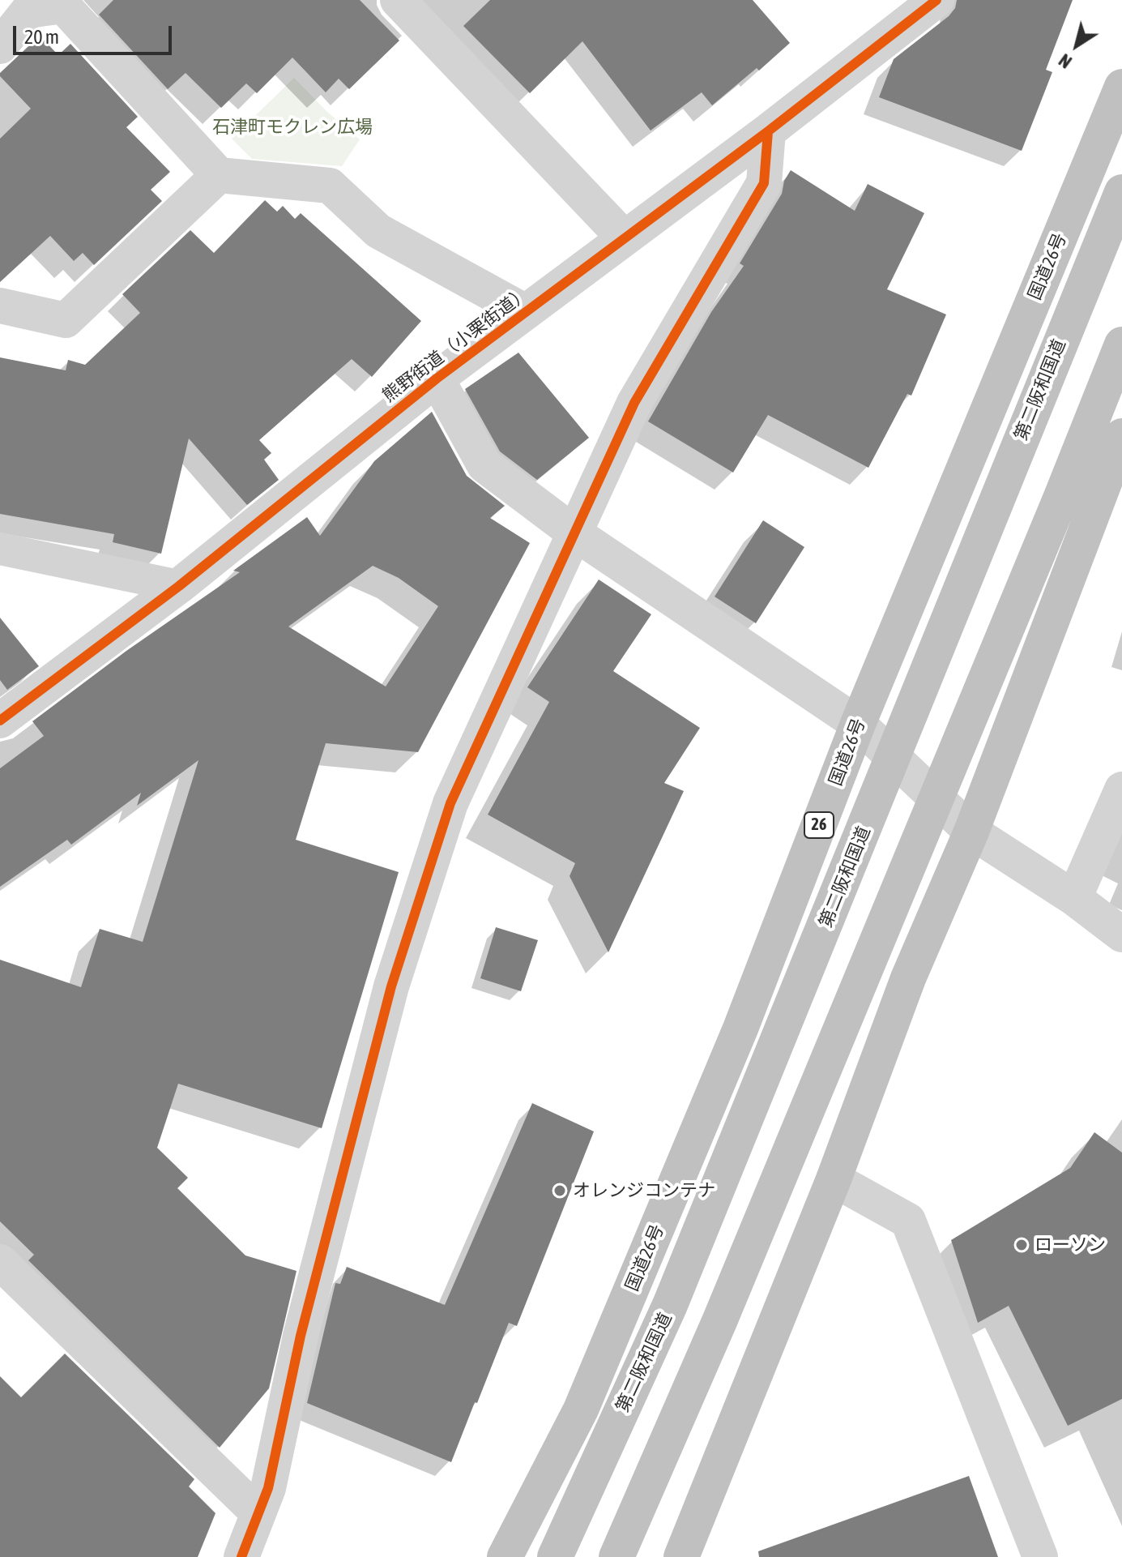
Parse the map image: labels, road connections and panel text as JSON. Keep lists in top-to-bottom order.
{
  "streets": {
    "highway": ["国道26号", "第二阪和国道", "26"],
    "street": ["熊野街道（小栗街道）"]
  },
  "parks": ["石津町モクレン広場"],
  "places": ["オレンジコンテナ", "ローソン"],
  "scale_bar": "20 m",
  "north": "bottom left"
}
